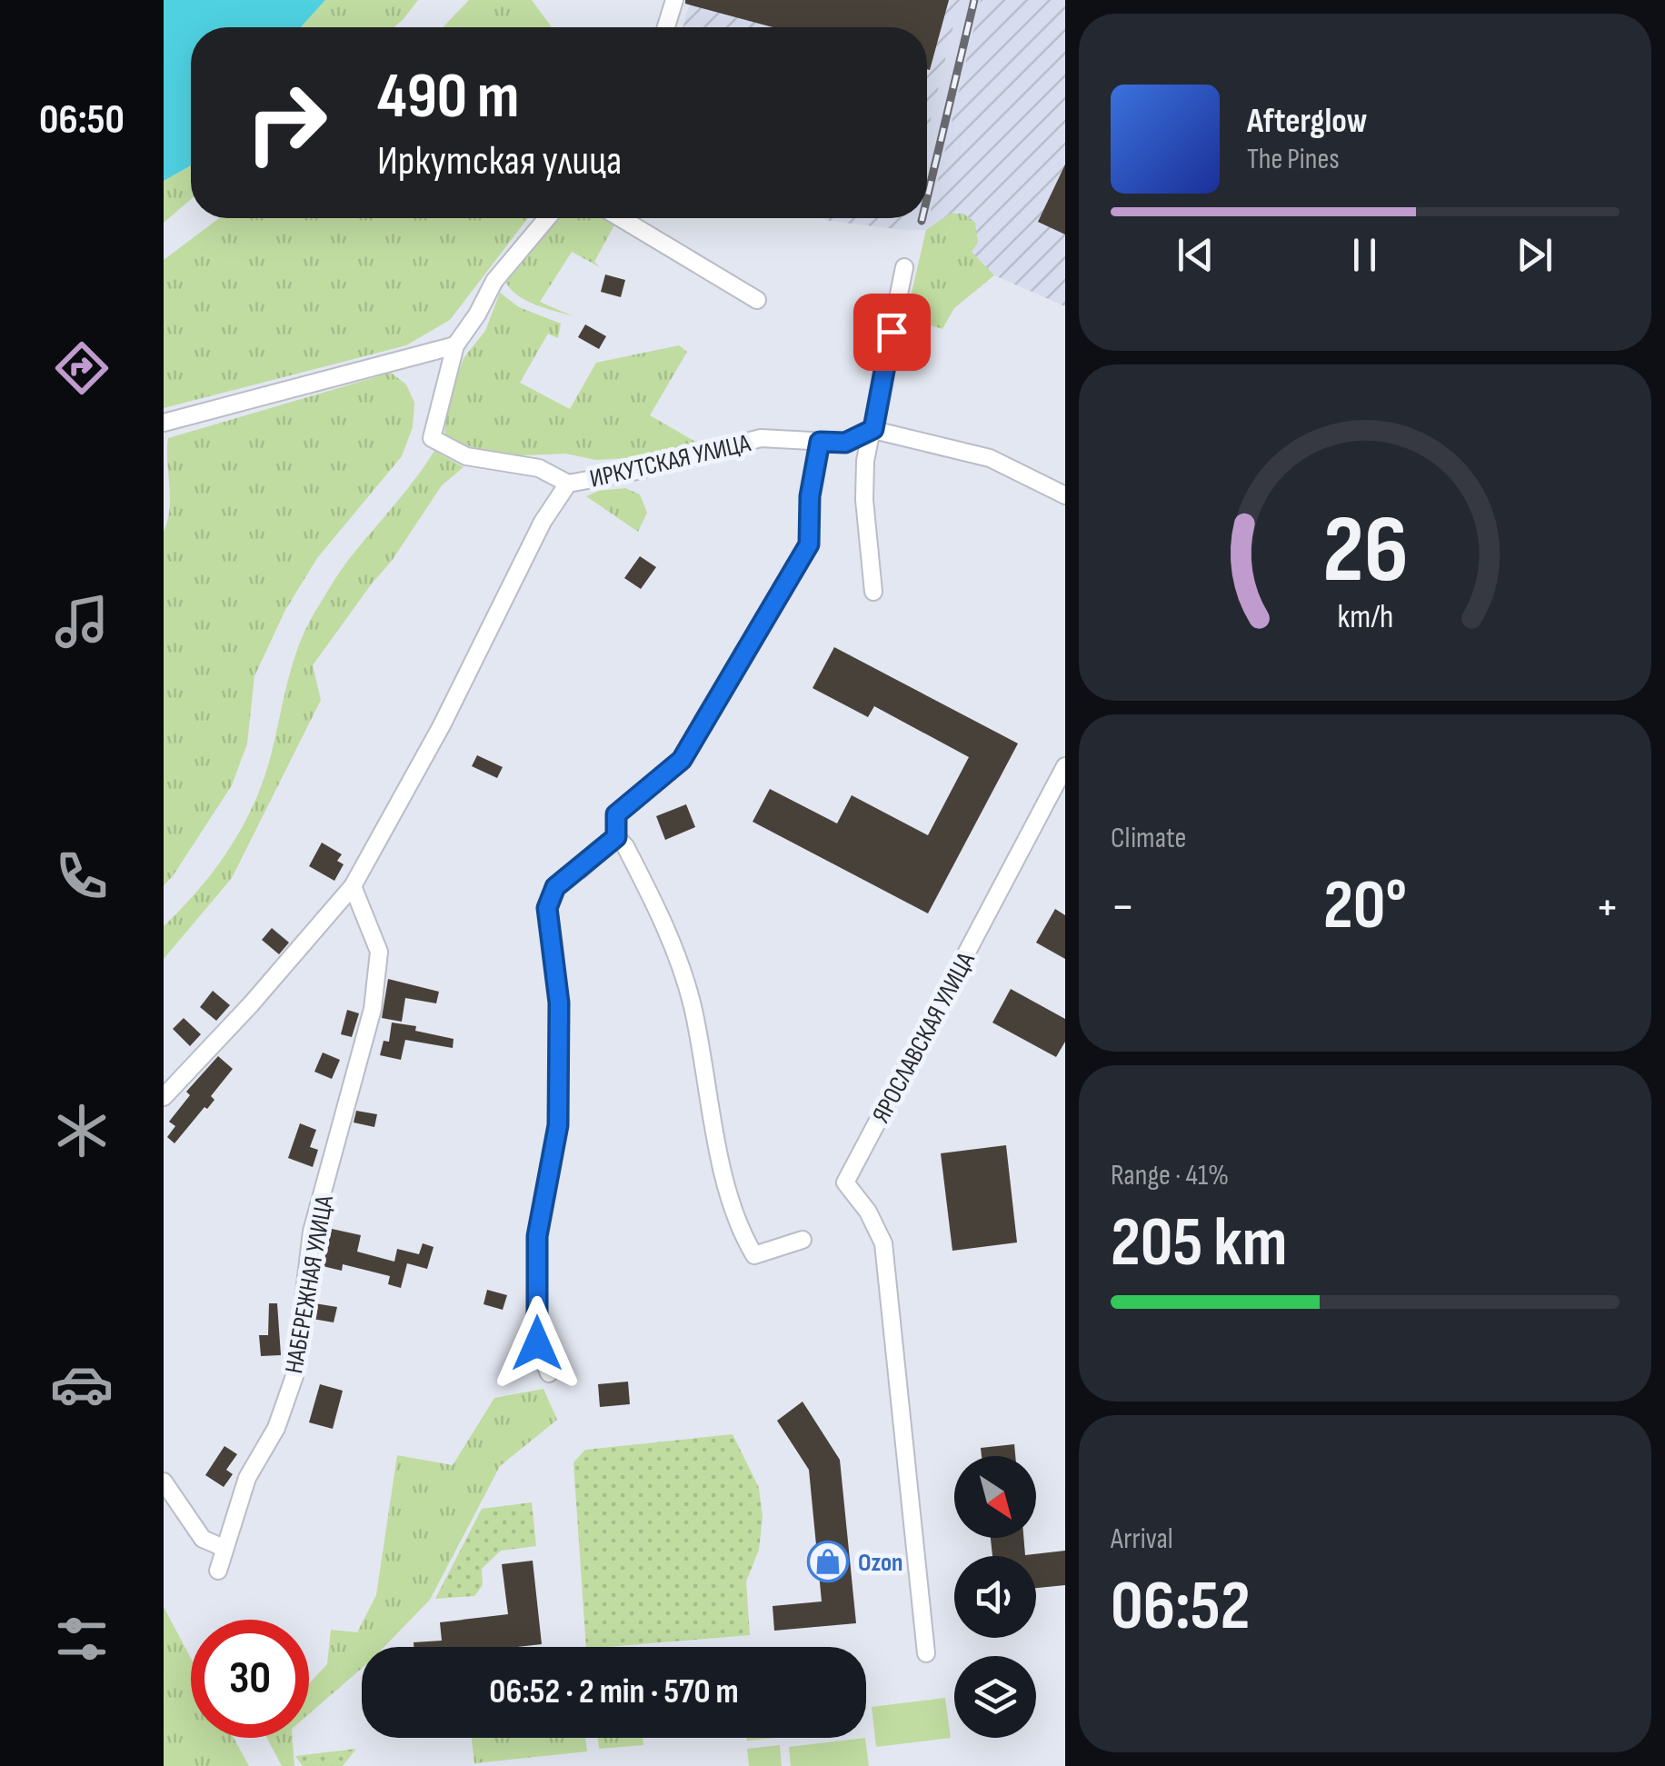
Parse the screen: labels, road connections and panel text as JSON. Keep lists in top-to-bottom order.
{
  "streets": {
    "street": ["ИРКУТСКАЯ УЛИЦА", "ЯРОСЛАВСКАЯ УЛИЦА", "НАБЕРЕЖНАЯ УЛИЦА"]
  },
  "places": {
    "shop": ["Ozon"]
  },
  "north": "bottom right",
  "page": {
    "tabs": "06:50",
    "turn": ["490 m", "Иркутская улица"],
    "song": ["Afterglow", "The Pines"],
    "tile": [
      "Climate",
      ["Range · 41%", "205 km"],
      ["Arrival", "06:52"]
    ],
    "heat": ["−", "20°", "+"],
    "limit": "30",
    "trip": "06:52 · 2 min · 570 m",
    "gauge": ["26", "km/h"]
  }
}
